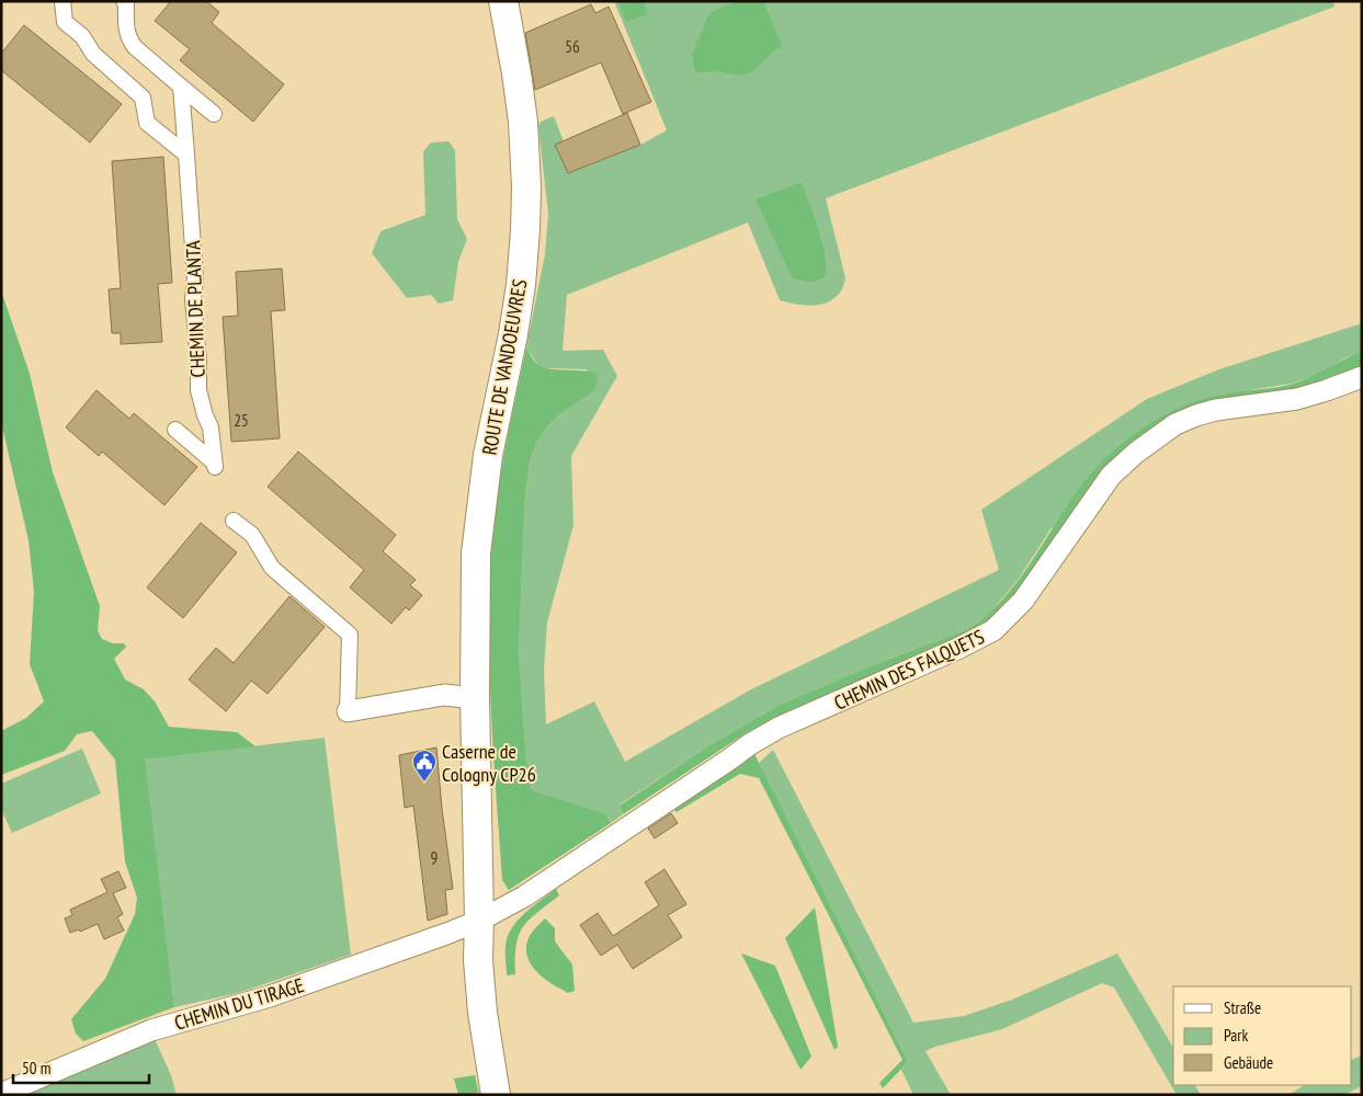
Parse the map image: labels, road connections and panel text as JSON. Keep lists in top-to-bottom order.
{
  "streets": {
    "main road": ["ROUTE DE VANDOEUVRES"],
    "street": ["CHEMIN DE PLANTA", "CHEMIN DES FALQUETS", "CHEMIN DU TIRAGE"]
  },
  "crossings": [
    ["ROUTE DE VANDOEUVRES", "CHEMIN DES FALQUETS"],
    ["ROUTE DE VANDOEUVRES", "CHEMIN DU TIRAGE"],
    ["CHEMIN DES FALQUETS", "CHEMIN DU TIRAGE"]
  ],
  "places": {
    "public building": ["Caserne de Cologny CP26"]
  },
  "house_numbers": ["56", "25", "9"],
  "legend": ["Straße", "Park", "Gebäude"],
  "scale_bar": "50 m"
}
